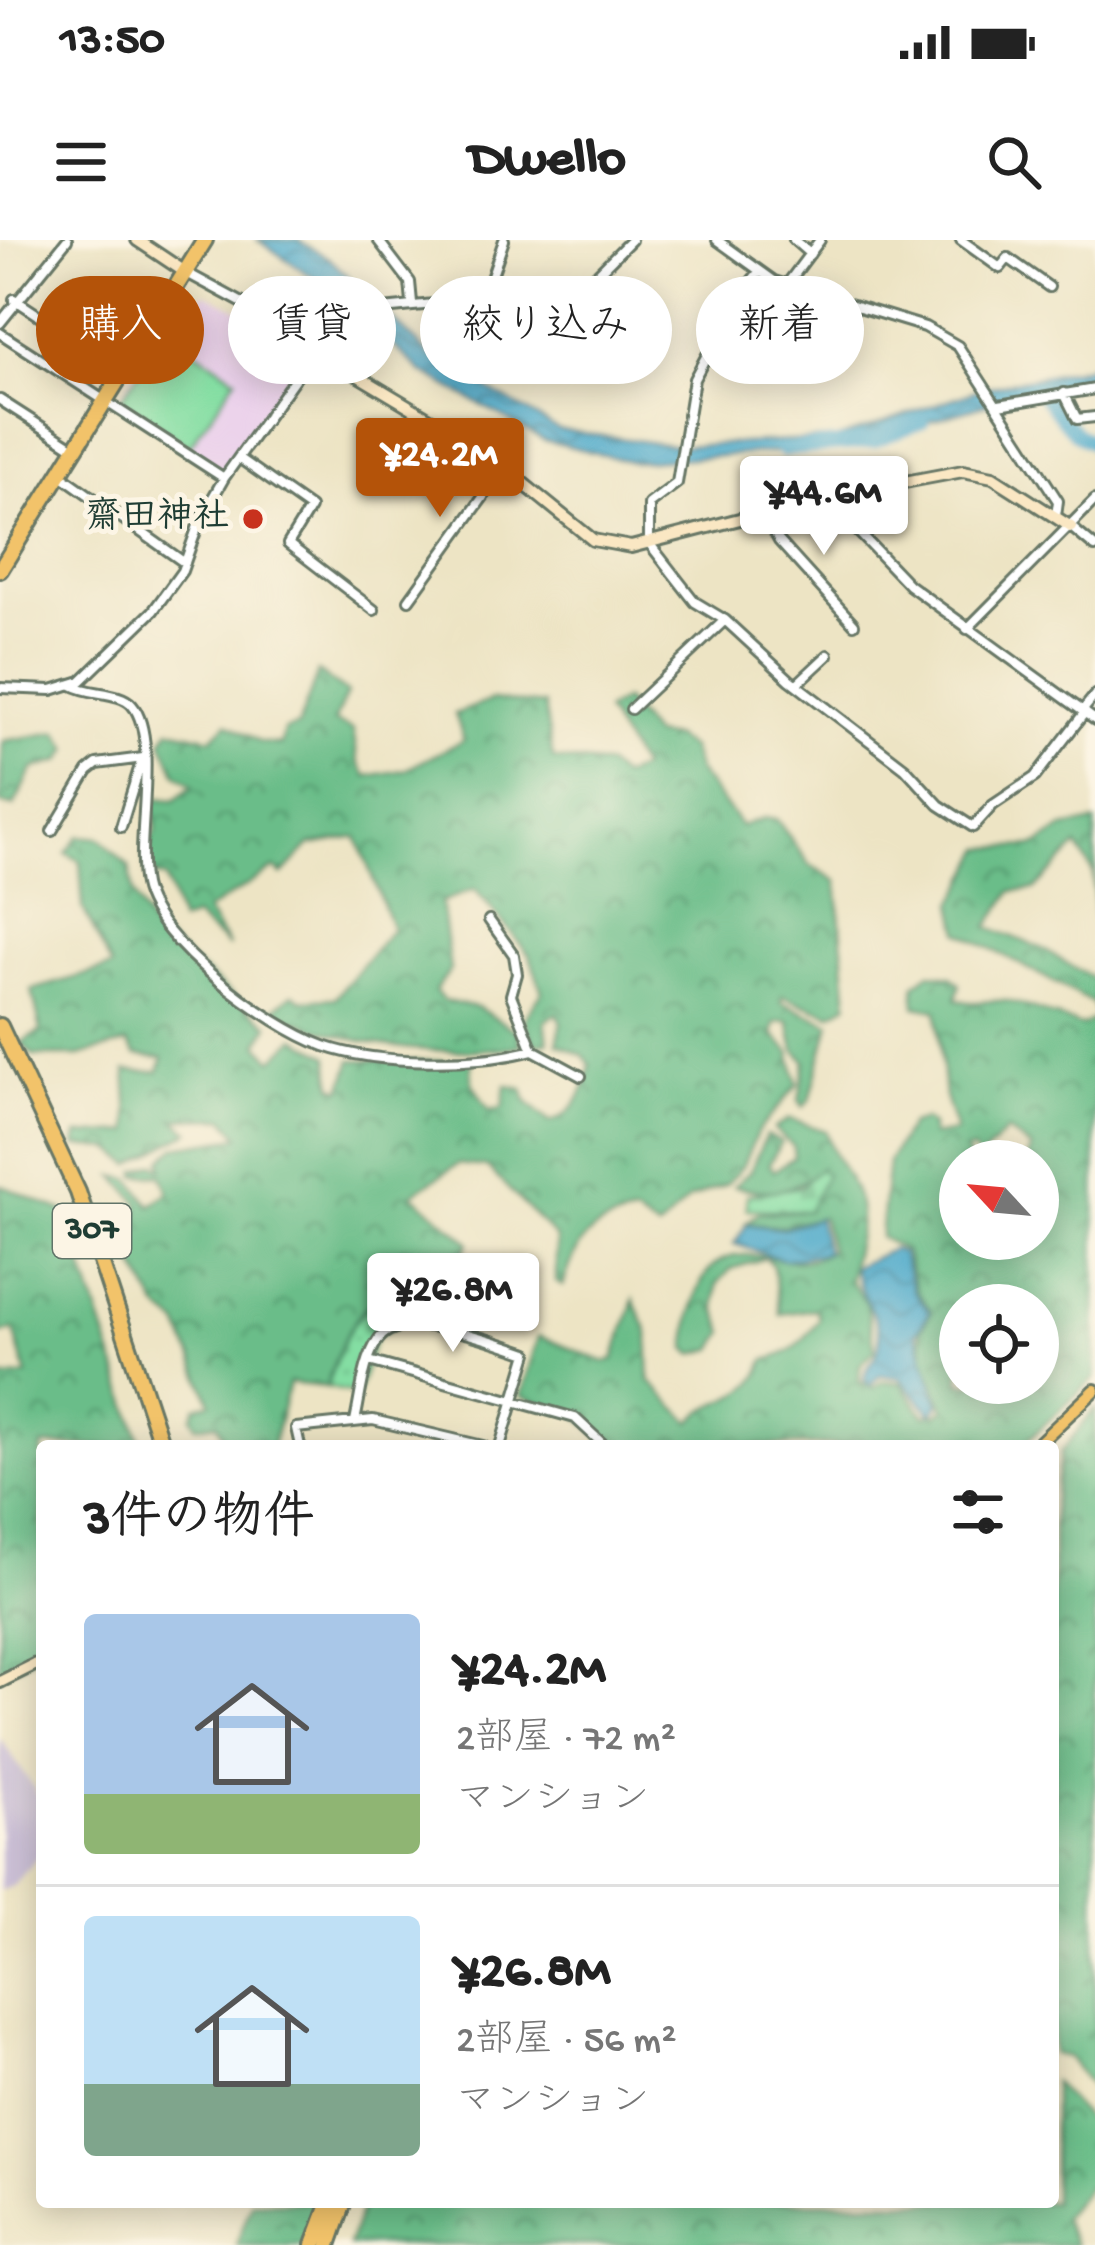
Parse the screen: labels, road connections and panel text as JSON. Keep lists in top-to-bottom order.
{
  "streets": {
    "highway": ["307"]
  },
  "places": ["齋田神社"],
  "north": "top left",
  "page": {
    "status": "13:50",
    "header": "Dwello",
    "chip": [
      "購入",
      "賃貸",
      "絞り込み",
      "新着"
    ],
    "price": ["¥24.2M", "¥44.6M", "¥26.8M"],
    "heading": "3件の物件",
    "list": [
      {
        "name": "¥24.2M",
        "note": "2部屋 · 72 m² · マンション"
      },
      {
        "name": "¥26.8M",
        "note": "2部屋 · 56 m² · マンション"
      }
    ]
  }
}
